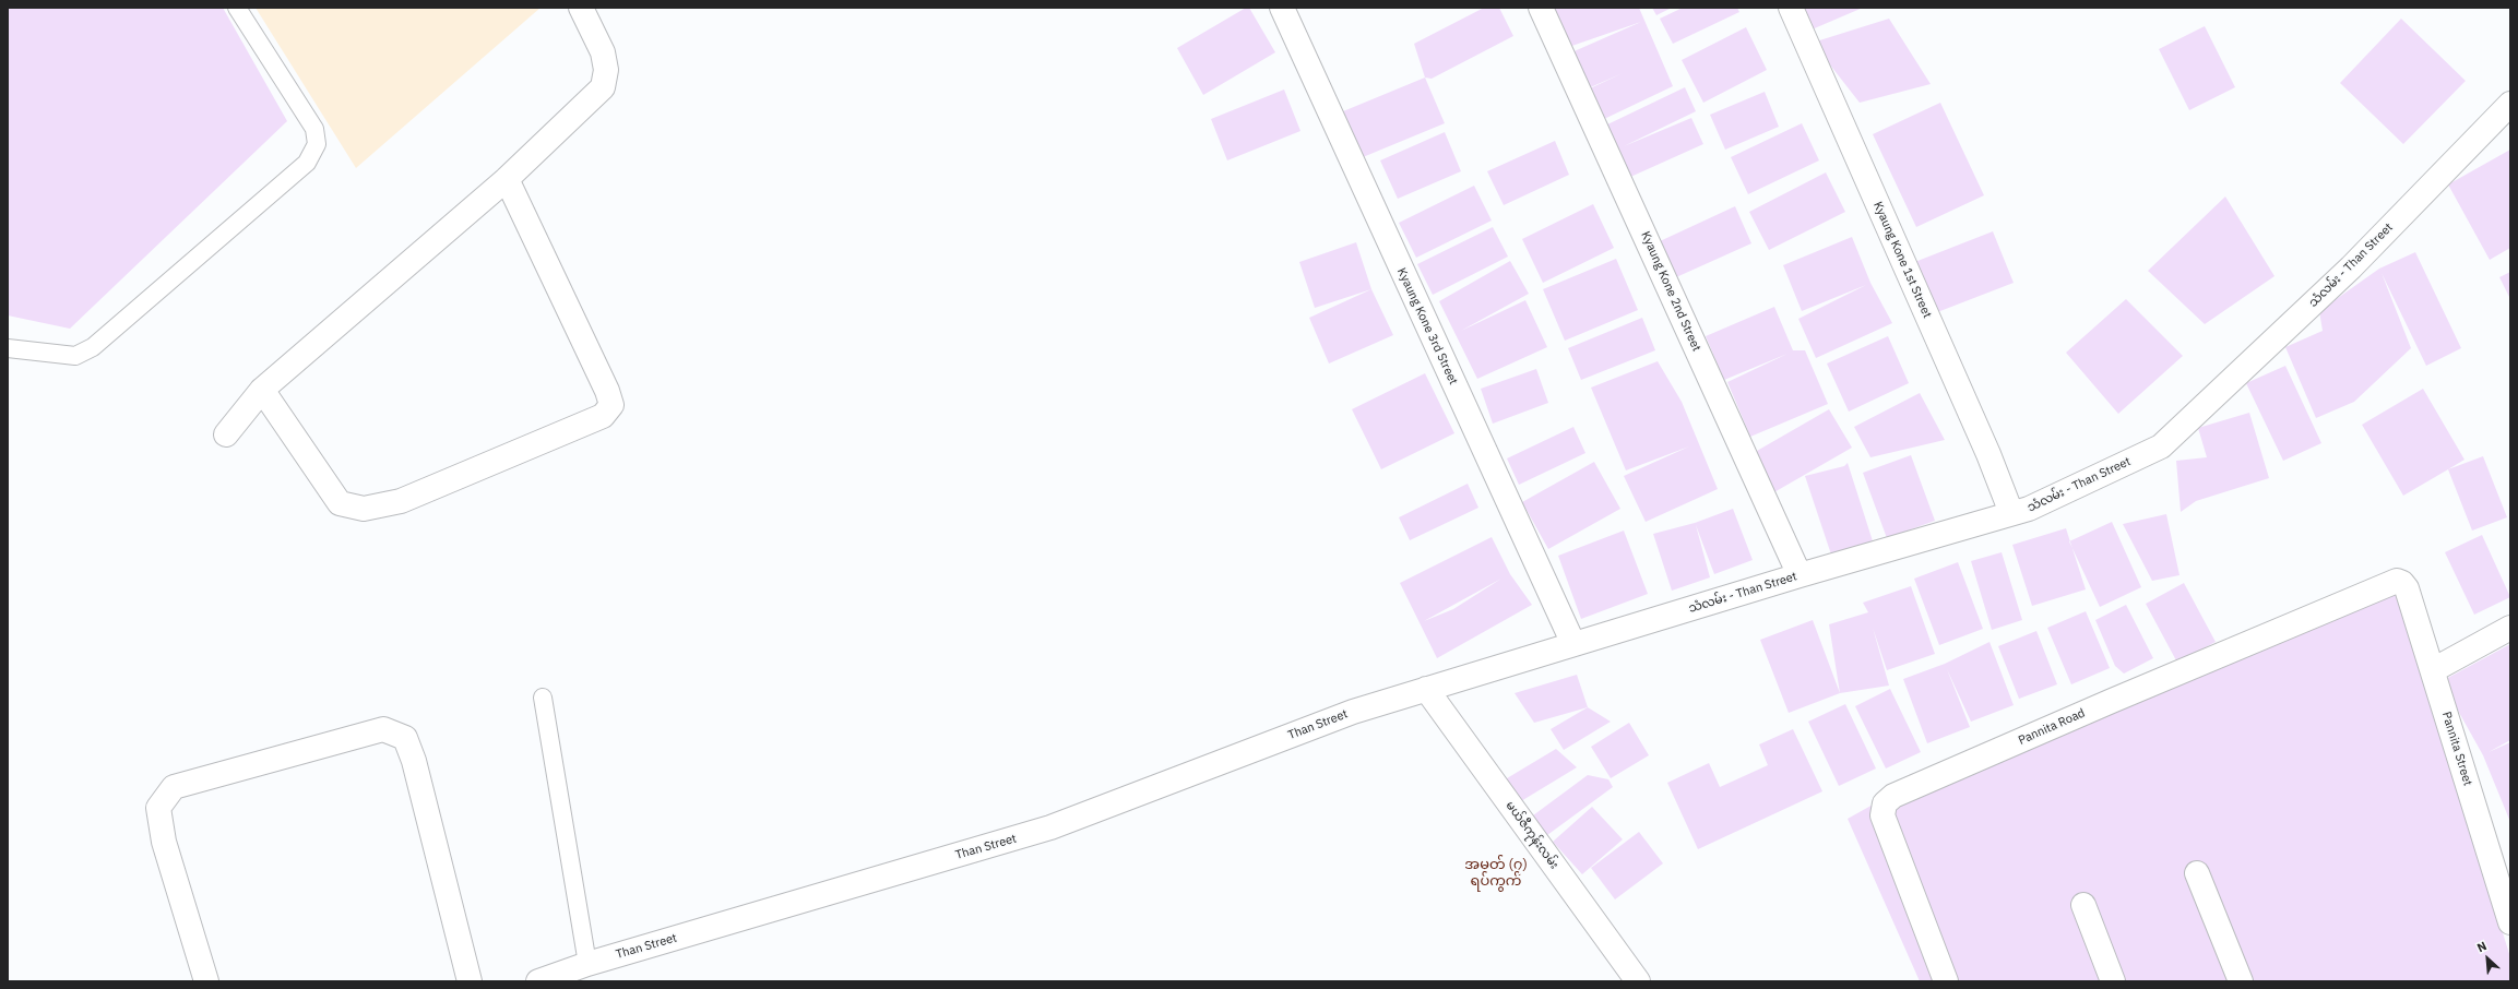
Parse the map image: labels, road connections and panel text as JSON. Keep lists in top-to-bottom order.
{
  "streets": {
    "street": [
      "Kyaung Kone 1st Street",
      "သံလမ်း - Than Street",
      "Kyaung Kone 2nd Street",
      "Kyaung Kone 3rd Street",
      "Than Street",
      "Pannita Road",
      "Pannita Street",
      "မယ်ဇီကုန်းလမ်း"
    ]
  },
  "crossings": [
    ["Kyaung Kone 1st Street", "သံလမ်း - Than Street"],
    ["သံလမ်း - Than Street", "Kyaung Kone 2nd Street"],
    ["သံလမ်း - Than Street", "Kyaung Kone 3rd Street"],
    ["သံလမ်း - Than Street", "Than Street"],
    ["သံလမ်း - Than Street", "မယ်ဇီကုန်းလမ်း"],
    ["Than Street", "မယ်ဇီကုန်းလမ်း"],
    ["Pannita Road", "Pannita Street"]
  ],
  "districts": ["အမှတ် (၇) ရပ်ကွက်"],
  "north": "top left"
}
